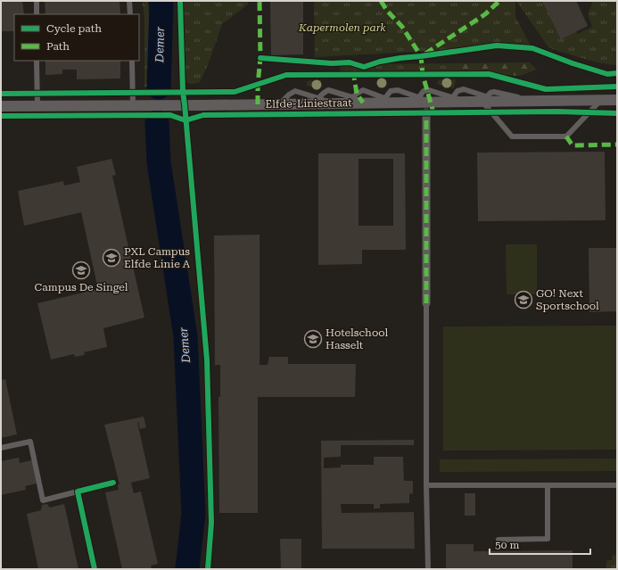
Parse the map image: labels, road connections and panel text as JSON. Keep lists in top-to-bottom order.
{
  "streets": {
    "street": ["Elfde-Liniestraat"]
  },
  "water": ["Demer"],
  "parks": ["Kapermolen park"],
  "places": {
    "school or university": [
      "PXL Campus Elfde Linie A",
      "Campus De Singel",
      "GO! Next Sportschool",
      "Hotelschool Hasselt"
    ]
  },
  "legend": ["Cycle path", "Path"],
  "scale_bar": "50 m"
}
